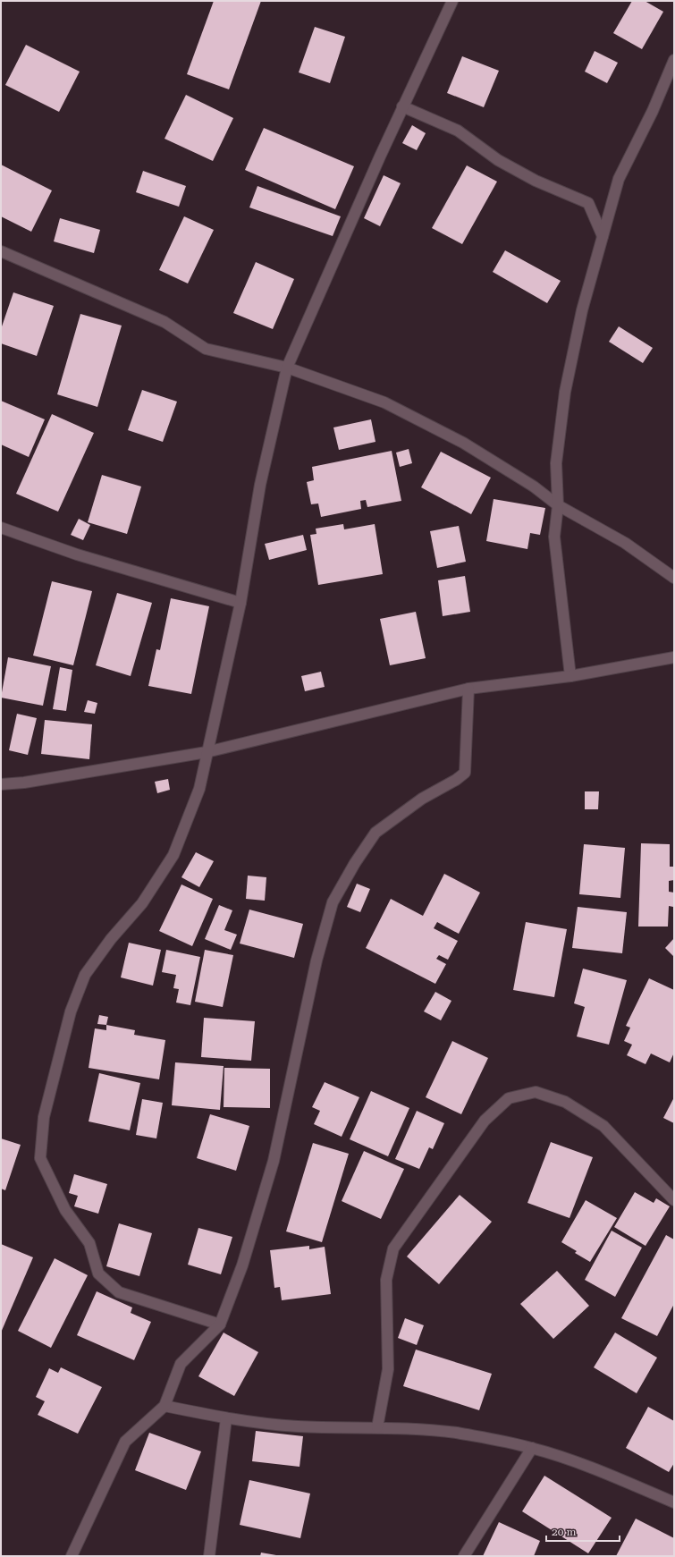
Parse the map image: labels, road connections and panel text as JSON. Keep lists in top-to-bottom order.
{
  "scale_bar": "20 m"
}
